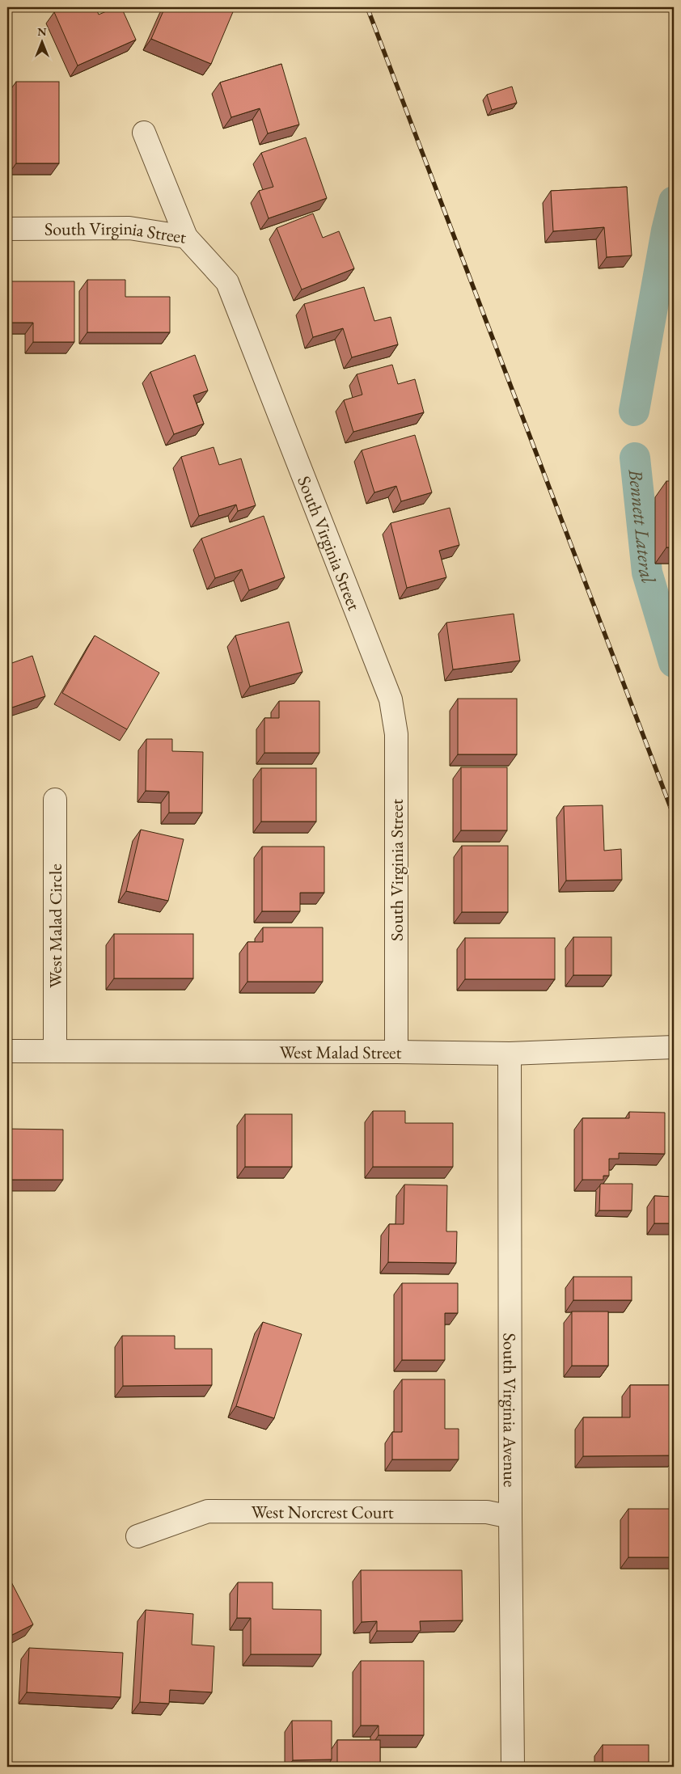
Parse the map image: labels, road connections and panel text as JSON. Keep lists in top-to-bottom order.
{
  "streets": {
    "street": [
      "South Virginia Street",
      "West Malad Circle",
      "West Malad Street",
      "South Virginia Avenue",
      "West Norcrest Court"
    ]
  },
  "crossings": [
    ["South Virginia Street", "West Malad Street"],
    ["West Malad Circle", "West Malad Street"],
    ["West Malad Street", "South Virginia Avenue"],
    ["South Virginia Avenue", "West Norcrest Court"]
  ],
  "water": ["Bennett Lateral"],
  "north": "top"
}
